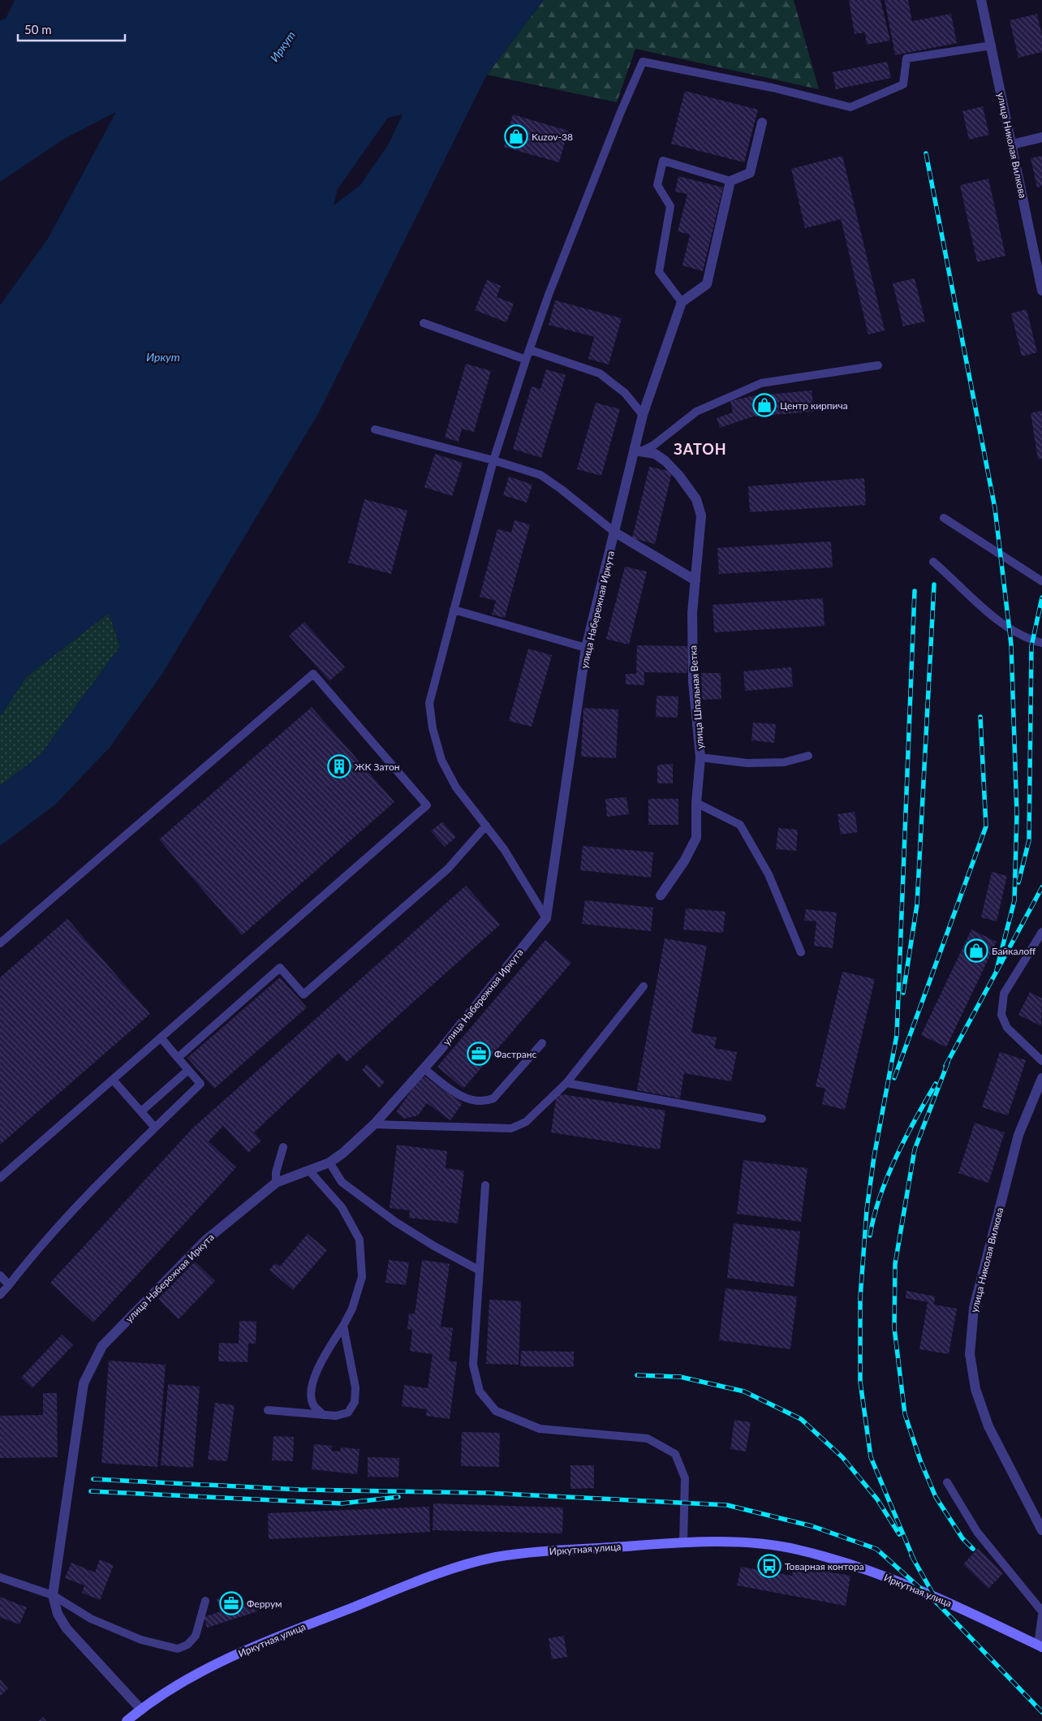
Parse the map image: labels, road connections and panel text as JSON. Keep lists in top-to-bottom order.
{
  "streets": {
    "main road": ["Иркутная улица"],
    "street": ["улица Николая Вилкова", "улица Набережная Иркута", "улица Шпальная Ветка"]
  },
  "crossings": [
    ["улица Набережная Иркута", "улица Шпальная Ветка"],
    ["улица Набережная Иркута", "Иркутная улица"]
  ],
  "districts": ["ЗАТОН"],
  "water": ["Иркут"],
  "places": {
    "shop": ["Kuzov-38", "Центр кирпича", "Байкалoff"],
    "building": ["ЖК Затон"],
    "office": ["Фастранс", "Феррум"],
    "bus stop": ["Товарная контора"]
  },
  "scale_bar": "50 m"
}
